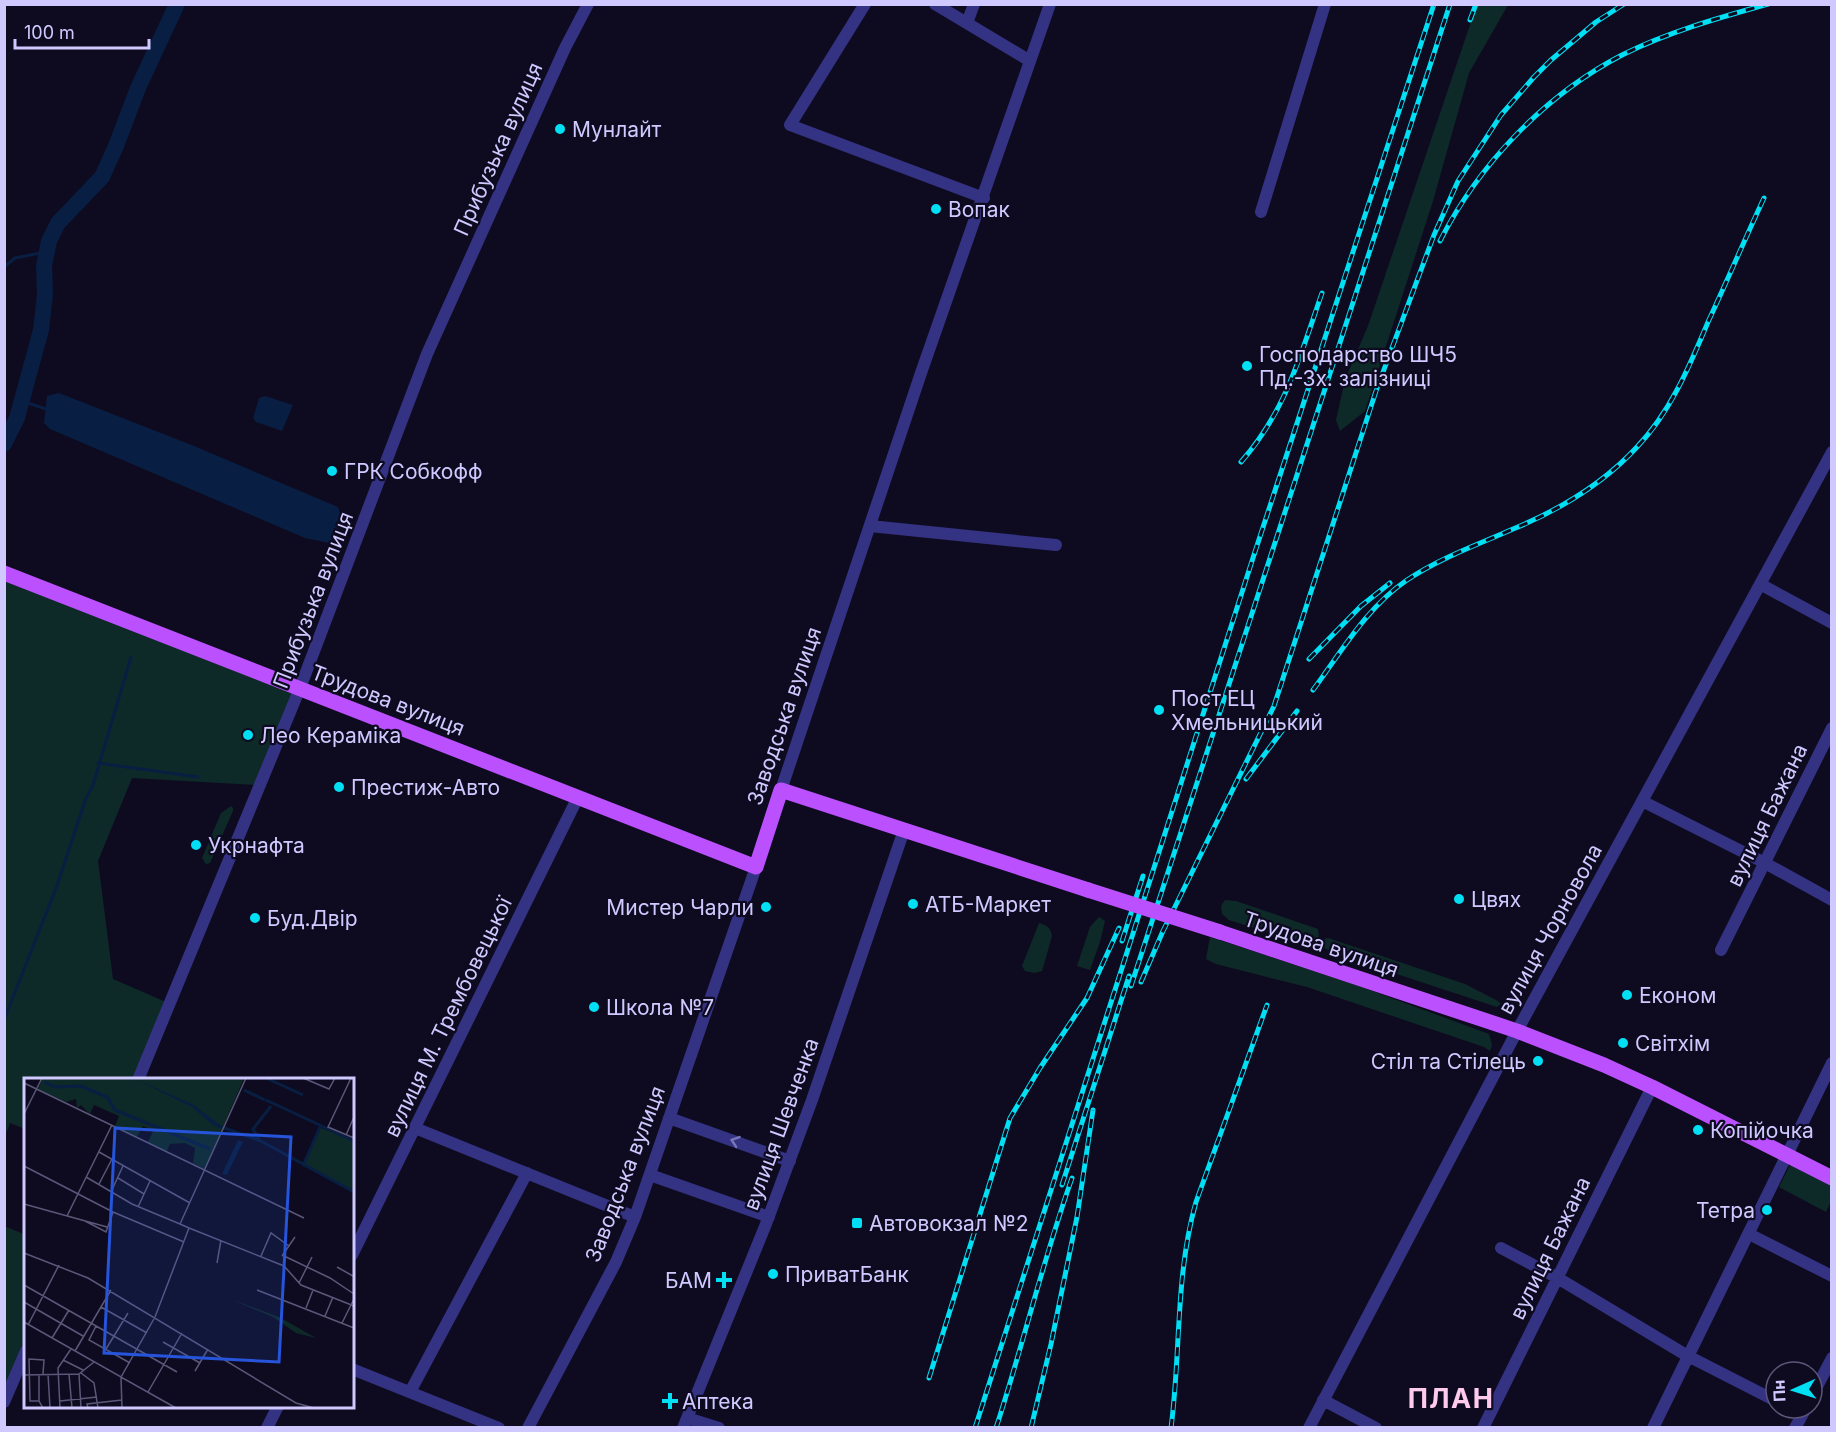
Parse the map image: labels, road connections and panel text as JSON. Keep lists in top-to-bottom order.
{
  "streets": {
    "main road": ["Трудова вулиця", "Заводська вулиця"],
    "street": [
      "Прибузька вулиця",
      "вулиця Бажана",
      "вулиця Чорновола",
      "вулиця М. Трембовецької",
      "вулиця Шевченка"
    ]
  },
  "crossings": [
    ["Прибузька вулиця", "Трудова вулиця"],
    ["Трудова вулиця", "Заводська вулиця"],
    ["Трудова вулиця", "вулиця Бажана"],
    ["Трудова вулиця", "вулиця Чорновола"],
    ["Трудова вулиця", "вулиця М. Трембовецької"],
    ["Трудова вулиця", "вулиця Шевченка"]
  ],
  "districts": ["ПЛАН"],
  "places": {
    "other": [
      "Мунлайт",
      "Вопак",
      "Господарство ШЧ5 Пд.-Зх. залізниці",
      "ГРК Собкофф",
      "Пост ЕЦ Хмельницький",
      "Лео Кераміка",
      "Престиж-Авто",
      "Укрнафта",
      "Цвях",
      "АТБ-Маркет",
      "Мистер Чарли",
      "Буд.Двір",
      "Економ",
      "Школа №7",
      "Світхім",
      "Стіл та Стілець",
      "Копійочка",
      "Тетра",
      "ПриватБанк"
    ],
    "transit": ["Автовокзал №2"],
    "health": ["БАМ", "Аптека"]
  },
  "scale_bar": "100 m",
  "north": "left"
}
